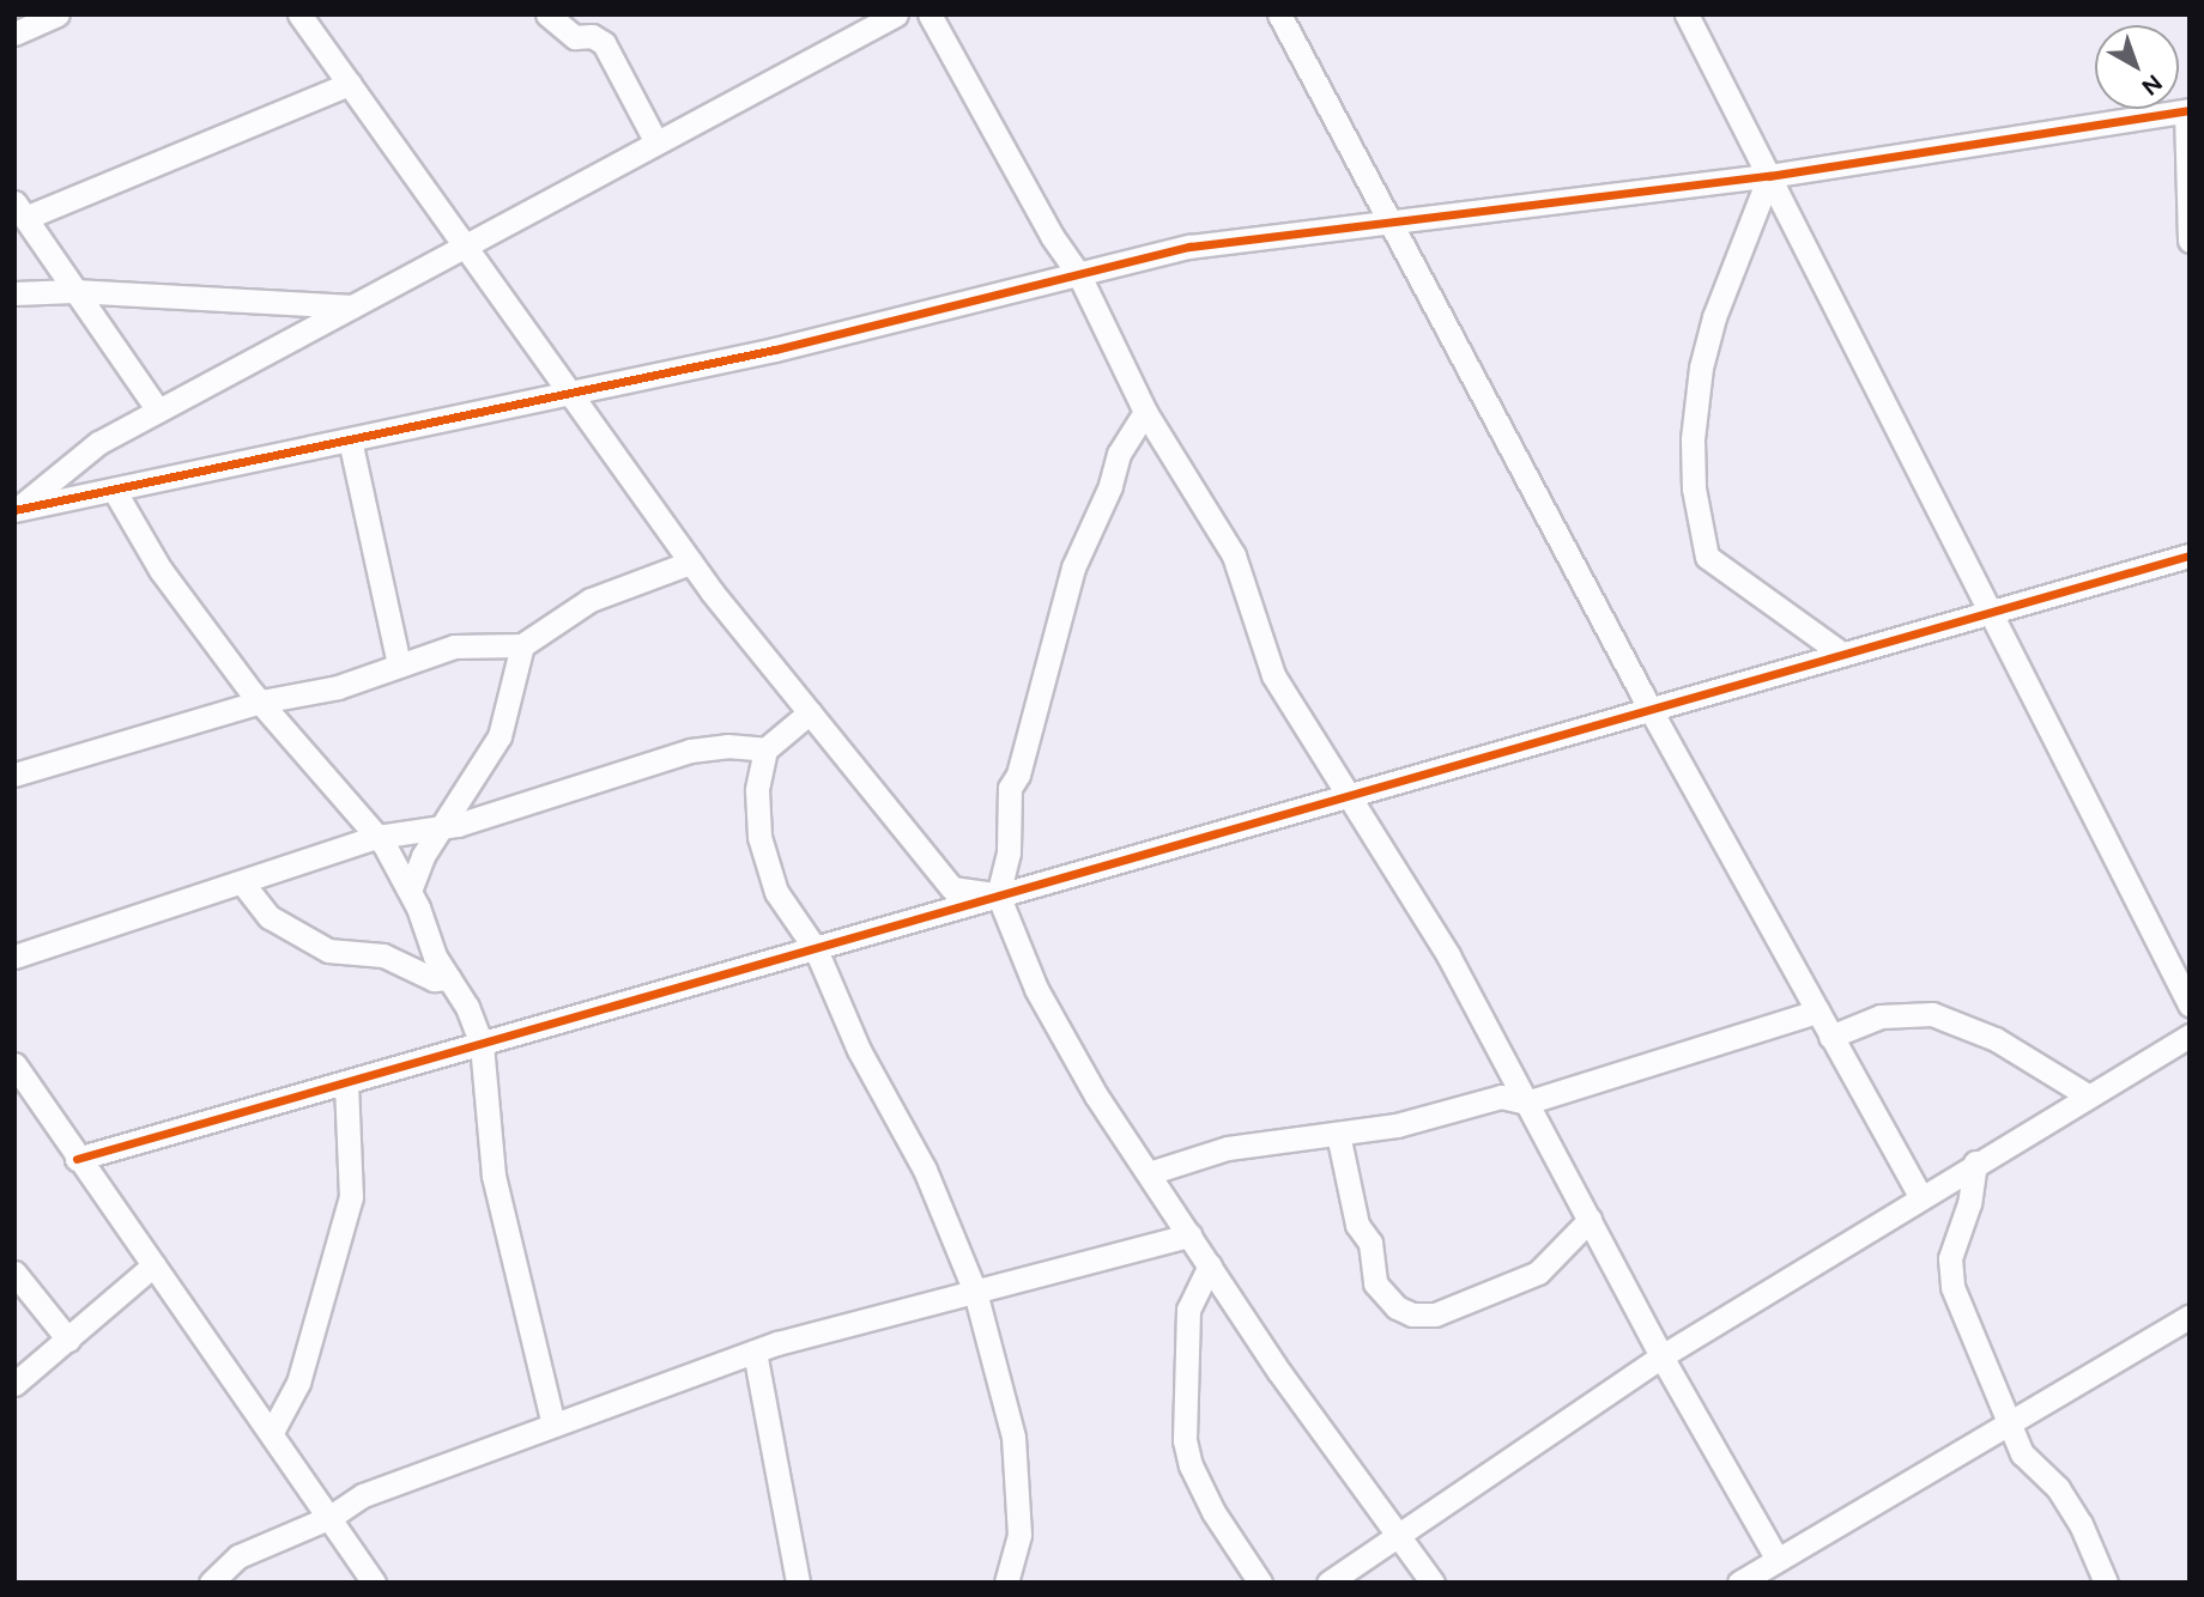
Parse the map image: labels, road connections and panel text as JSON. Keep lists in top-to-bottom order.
{
  "north": "bottom right"
}
